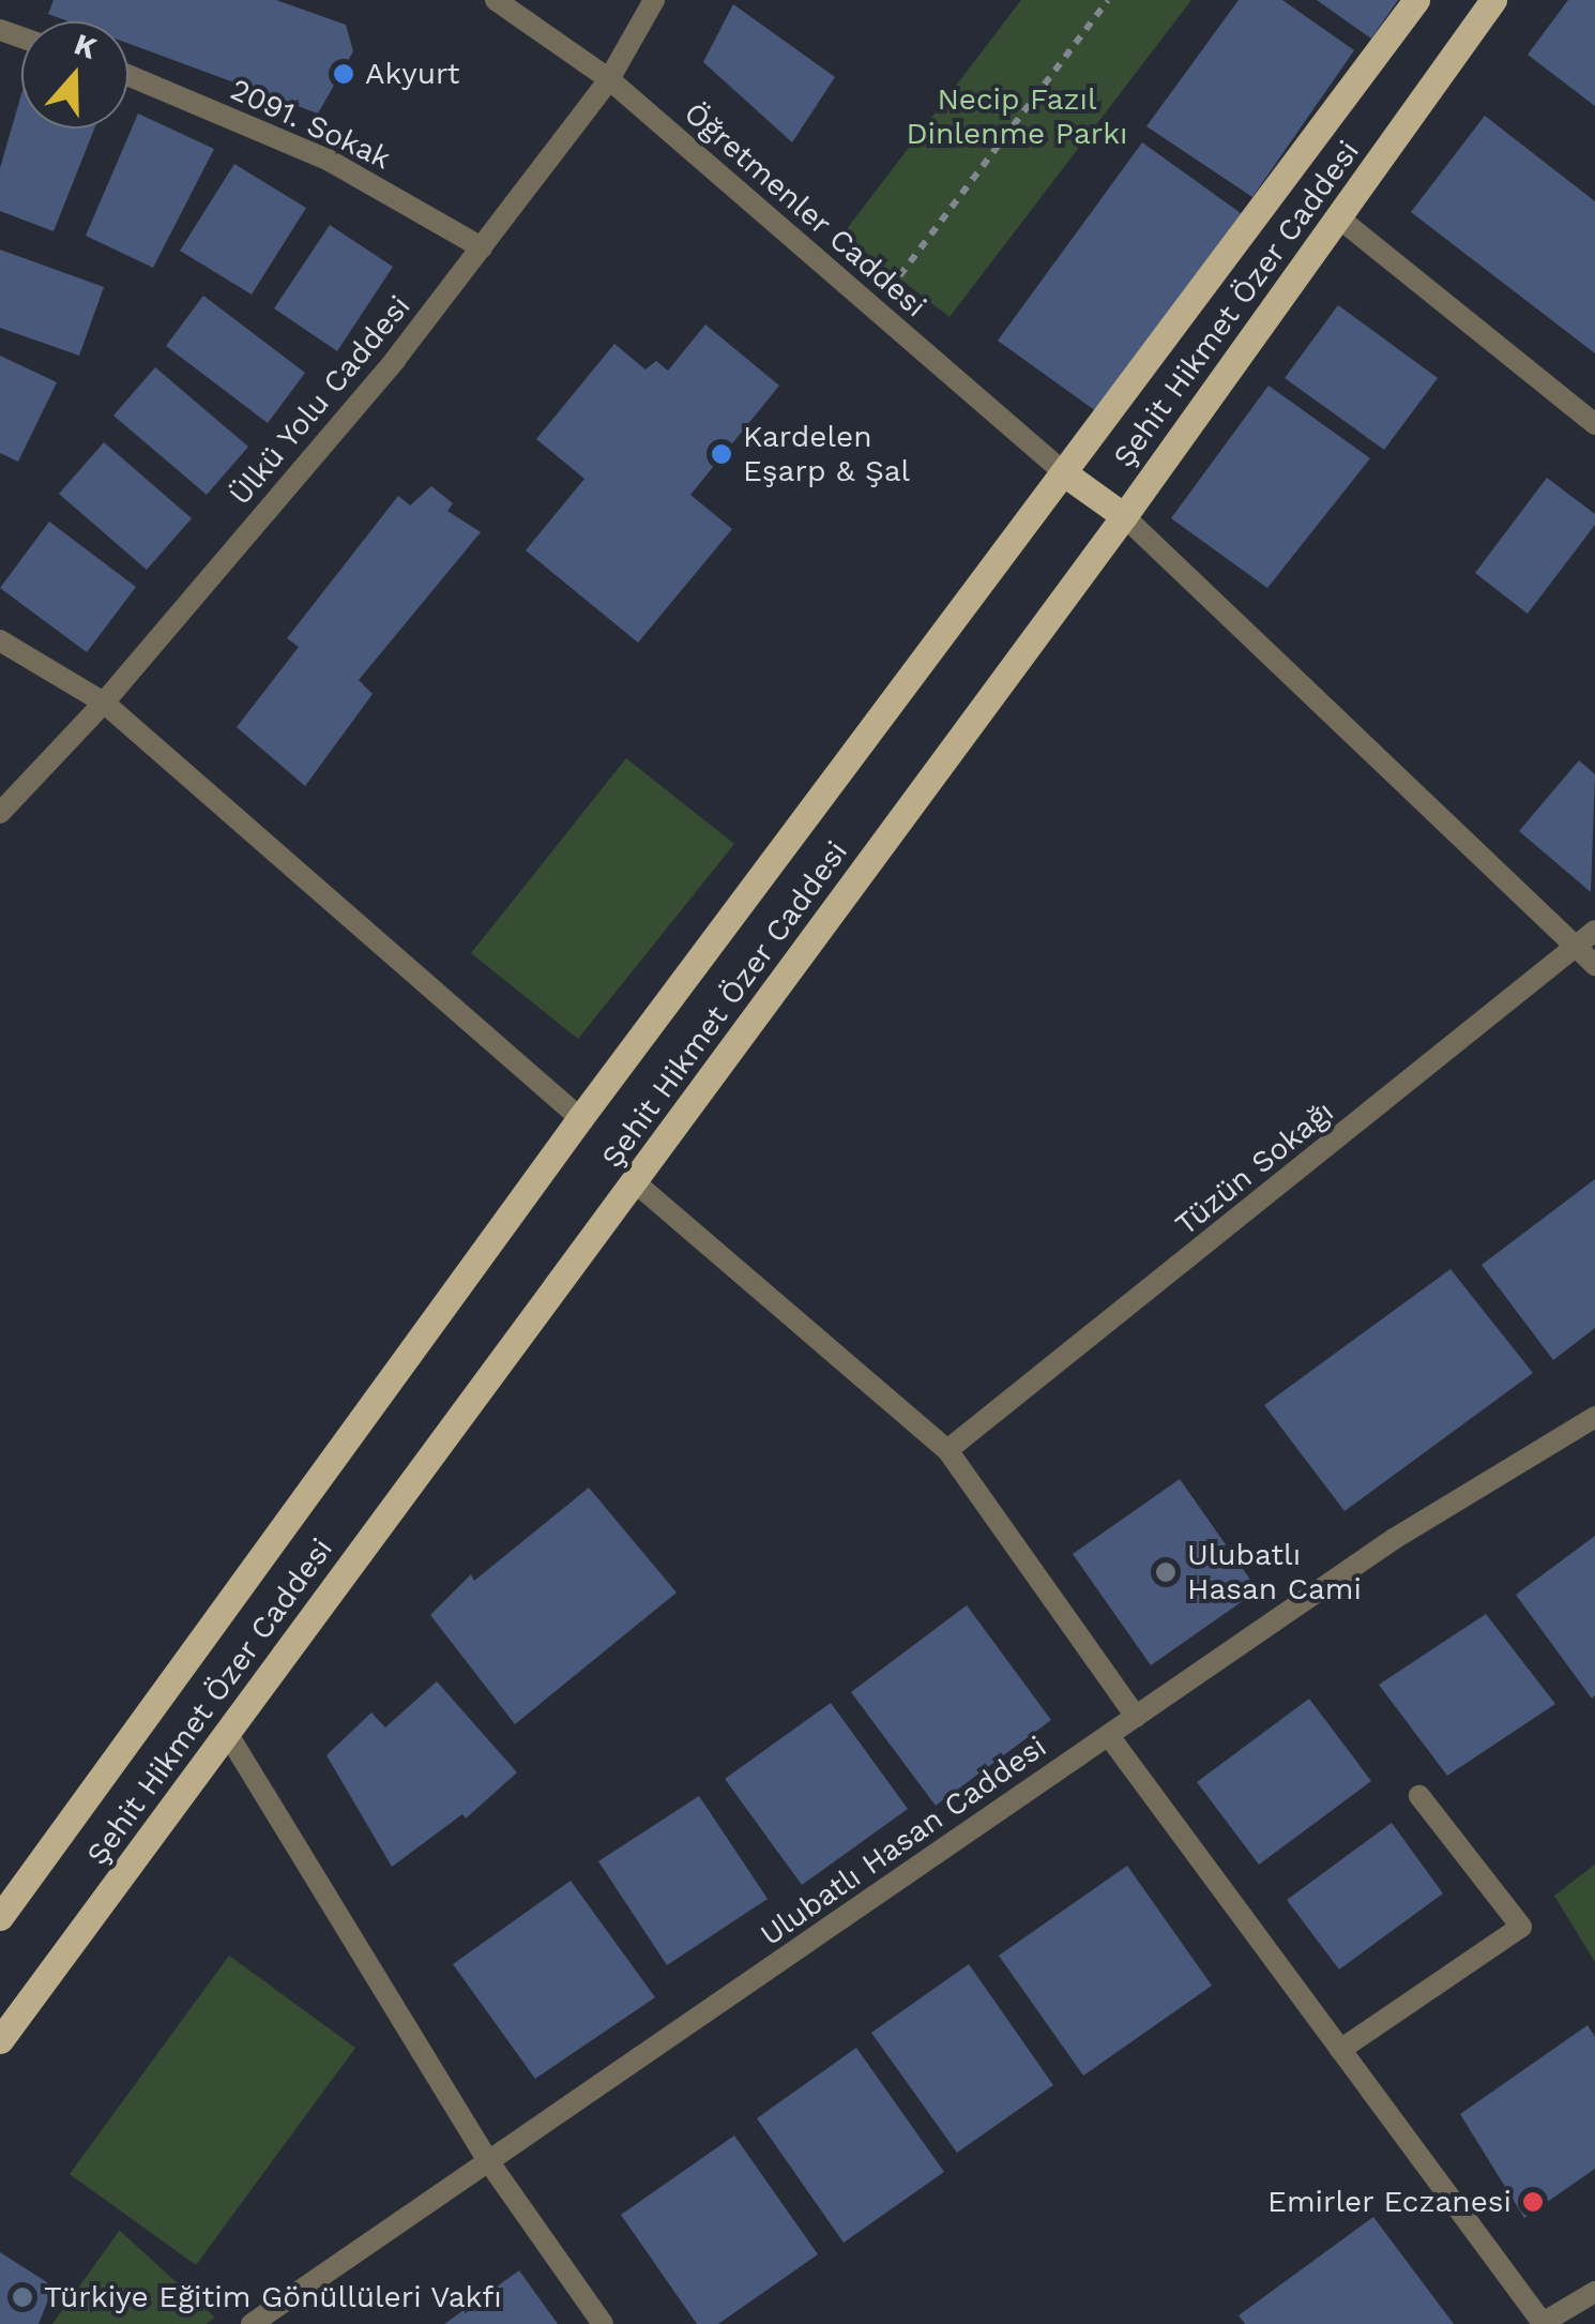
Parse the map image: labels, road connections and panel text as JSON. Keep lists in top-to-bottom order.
{
  "streets": {
    "main road": ["Şehit Hikmet Özer Caddesi"],
    "street": [
      "2091. Sokak",
      "Öğretmenler Caddesi",
      "Ülkü Yolu Caddesi",
      "Tüzün Sokağı",
      "Ulubatlı Hasan Caddesi"
    ]
  },
  "crossings": [
    ["2091. Sokak", "Ülkü Yolu Caddesi"],
    ["Öğretmenler Caddesi", "Şehit Hikmet Özer Caddesi"],
    ["Öğretmenler Caddesi", "Ülkü Yolu Caddesi"]
  ],
  "parks": ["Necip Fazıl Dinlenme Parkı"],
  "places": [
    "Akyurt",
    "Kardelen Eşarp & Şal",
    "Ulubatlı Hasan Cami",
    "Emirler Eczanesi",
    "Türkiye Eğitim Gönüllüleri Vakfı"
  ],
  "north": "top"
}
